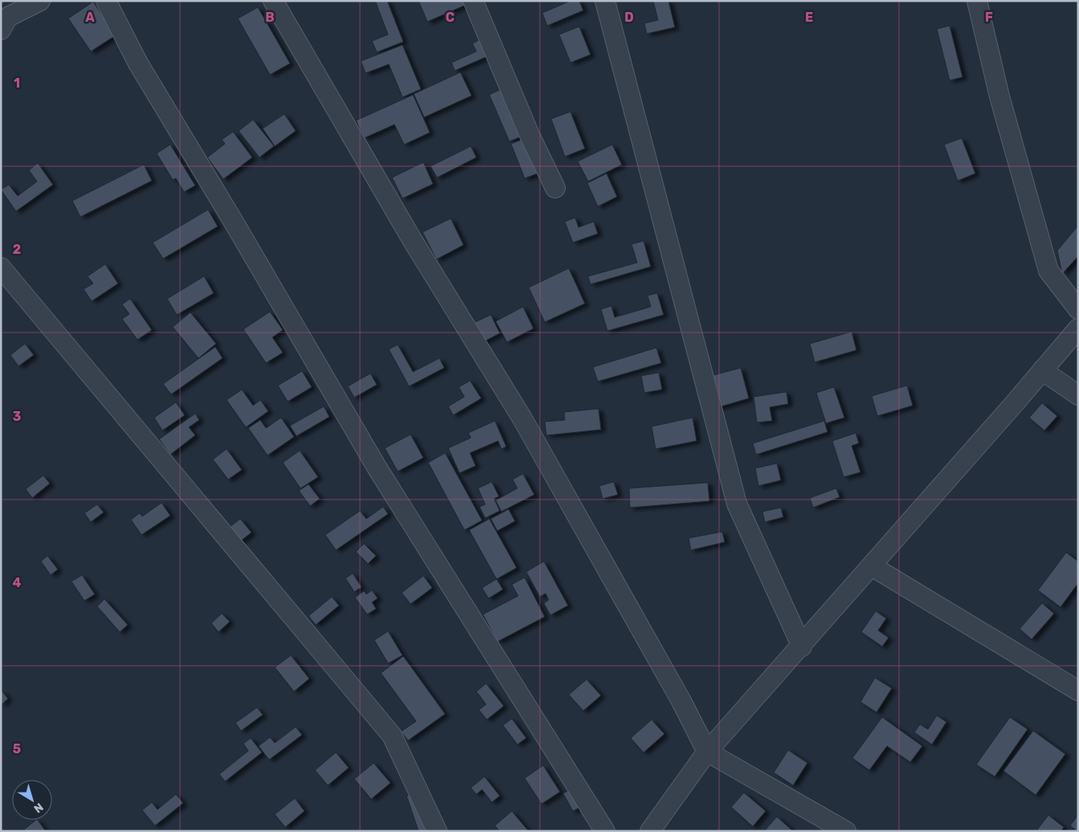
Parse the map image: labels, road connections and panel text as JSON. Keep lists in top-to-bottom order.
{
  "north": "bottom right",
  "grid": {
    "columns": [
      "A",
      "B",
      "C",
      "D",
      "E",
      "F"
    ],
    "rows": [
      "1",
      "2",
      "3",
      "4",
      "5"
    ]
  }
}
